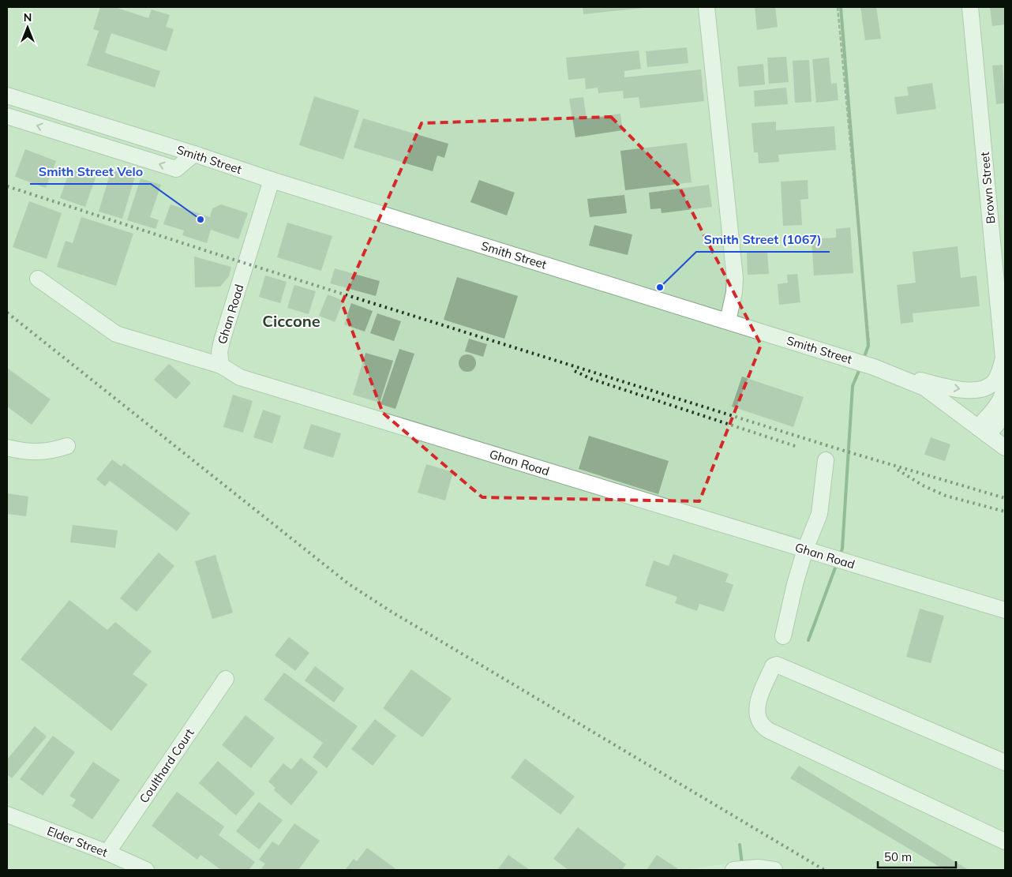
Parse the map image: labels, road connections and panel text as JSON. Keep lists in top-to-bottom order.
{
  "streets": {
    "street": [
      "Smith Street",
      "Brown Street",
      "Ghan Road",
      "Coulthard Court",
      "Elder Street"
    ]
  },
  "crossings": [
    ["Smith Street", "Brown Street"],
    ["Smith Street", "Ghan Road"],
    ["Coulthard Court", "Elder Street"]
  ],
  "districts": ["Ciccone"],
  "places": ["Smith Street Velo", "Smith Street (1067)"],
  "scale_bar": "50 m",
  "north": "top"
}
